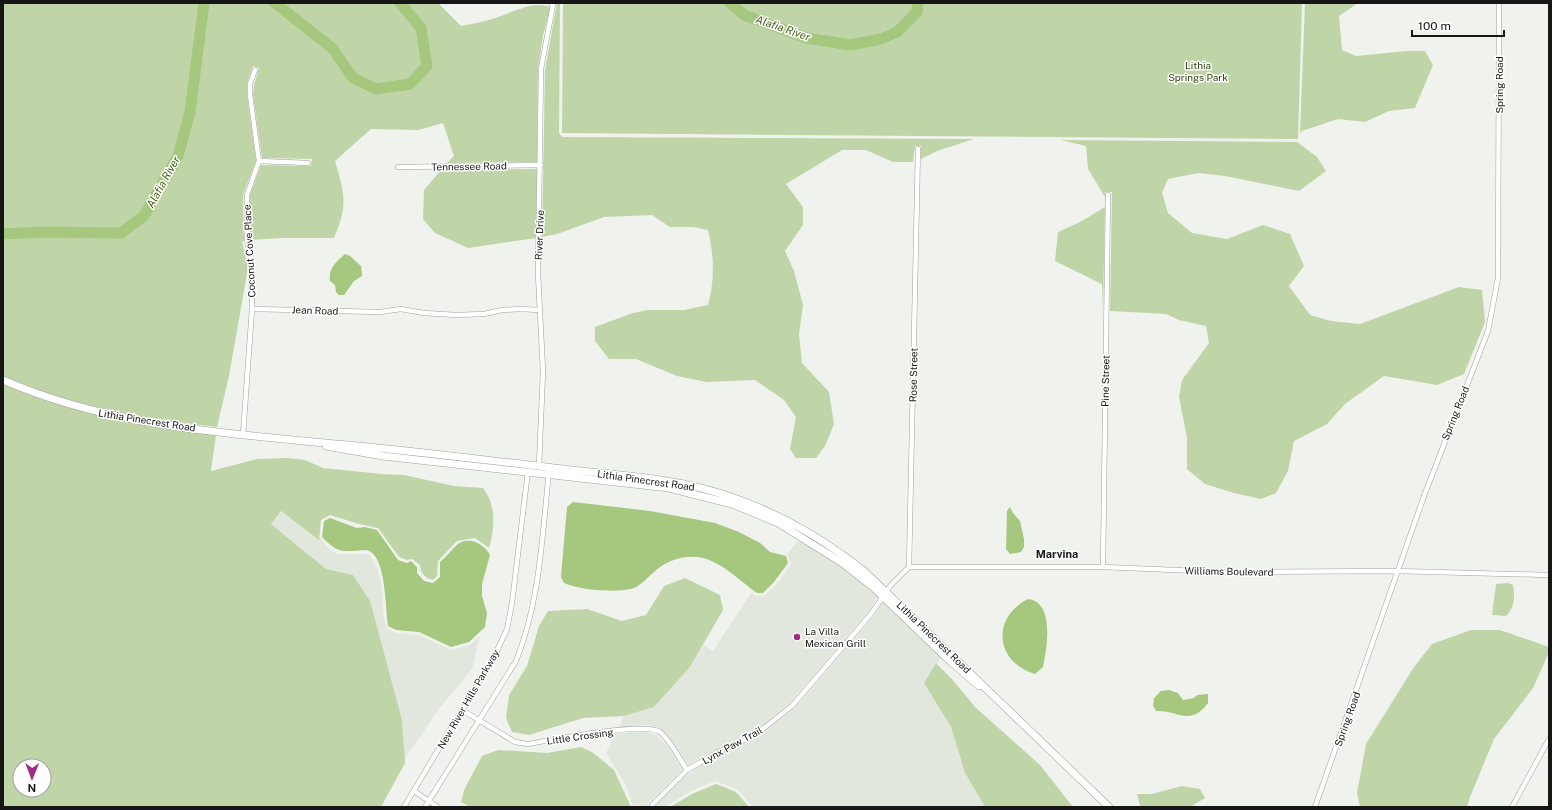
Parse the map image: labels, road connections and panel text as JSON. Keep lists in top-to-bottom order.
{
  "streets": {
    "main road": ["Lithia Pinecrest Road"],
    "street": [
      "Spring Road",
      "Tennessee Road",
      "River Drive",
      "Coconut Cove Place",
      "Jean Road",
      "Rose Street",
      "Pine Street",
      "Williams Boulevard",
      "New River Hills Parkway",
      "Little Crossing",
      "Lynx Paw Trail"
    ]
  },
  "crossings": [
    ["Spring Road", "Williams Boulevard"],
    ["Tennessee Road", "River Drive"],
    ["River Drive", "Jean Road"],
    ["River Drive", "Lithia Pinecrest Road"],
    ["Coconut Cove Place", "Jean Road"],
    ["Coconut Cove Place", "Lithia Pinecrest Road"],
    ["Rose Street", "Williams Boulevard"],
    ["Pine Street", "Williams Boulevard"],
    ["Lithia Pinecrest Road", "New River Hills Parkway"],
    ["Lithia Pinecrest Road", "Lynx Paw Trail"],
    ["New River Hills Parkway", "Little Crossing"],
    ["Little Crossing", "Lynx Paw Trail"]
  ],
  "districts": ["Marvina"],
  "water": ["Alafia River"],
  "parks": ["Lithia Springs Park"],
  "places": ["La Villa Mexican Grill"],
  "scale_bar": "100 m",
  "north": "bottom"
}
